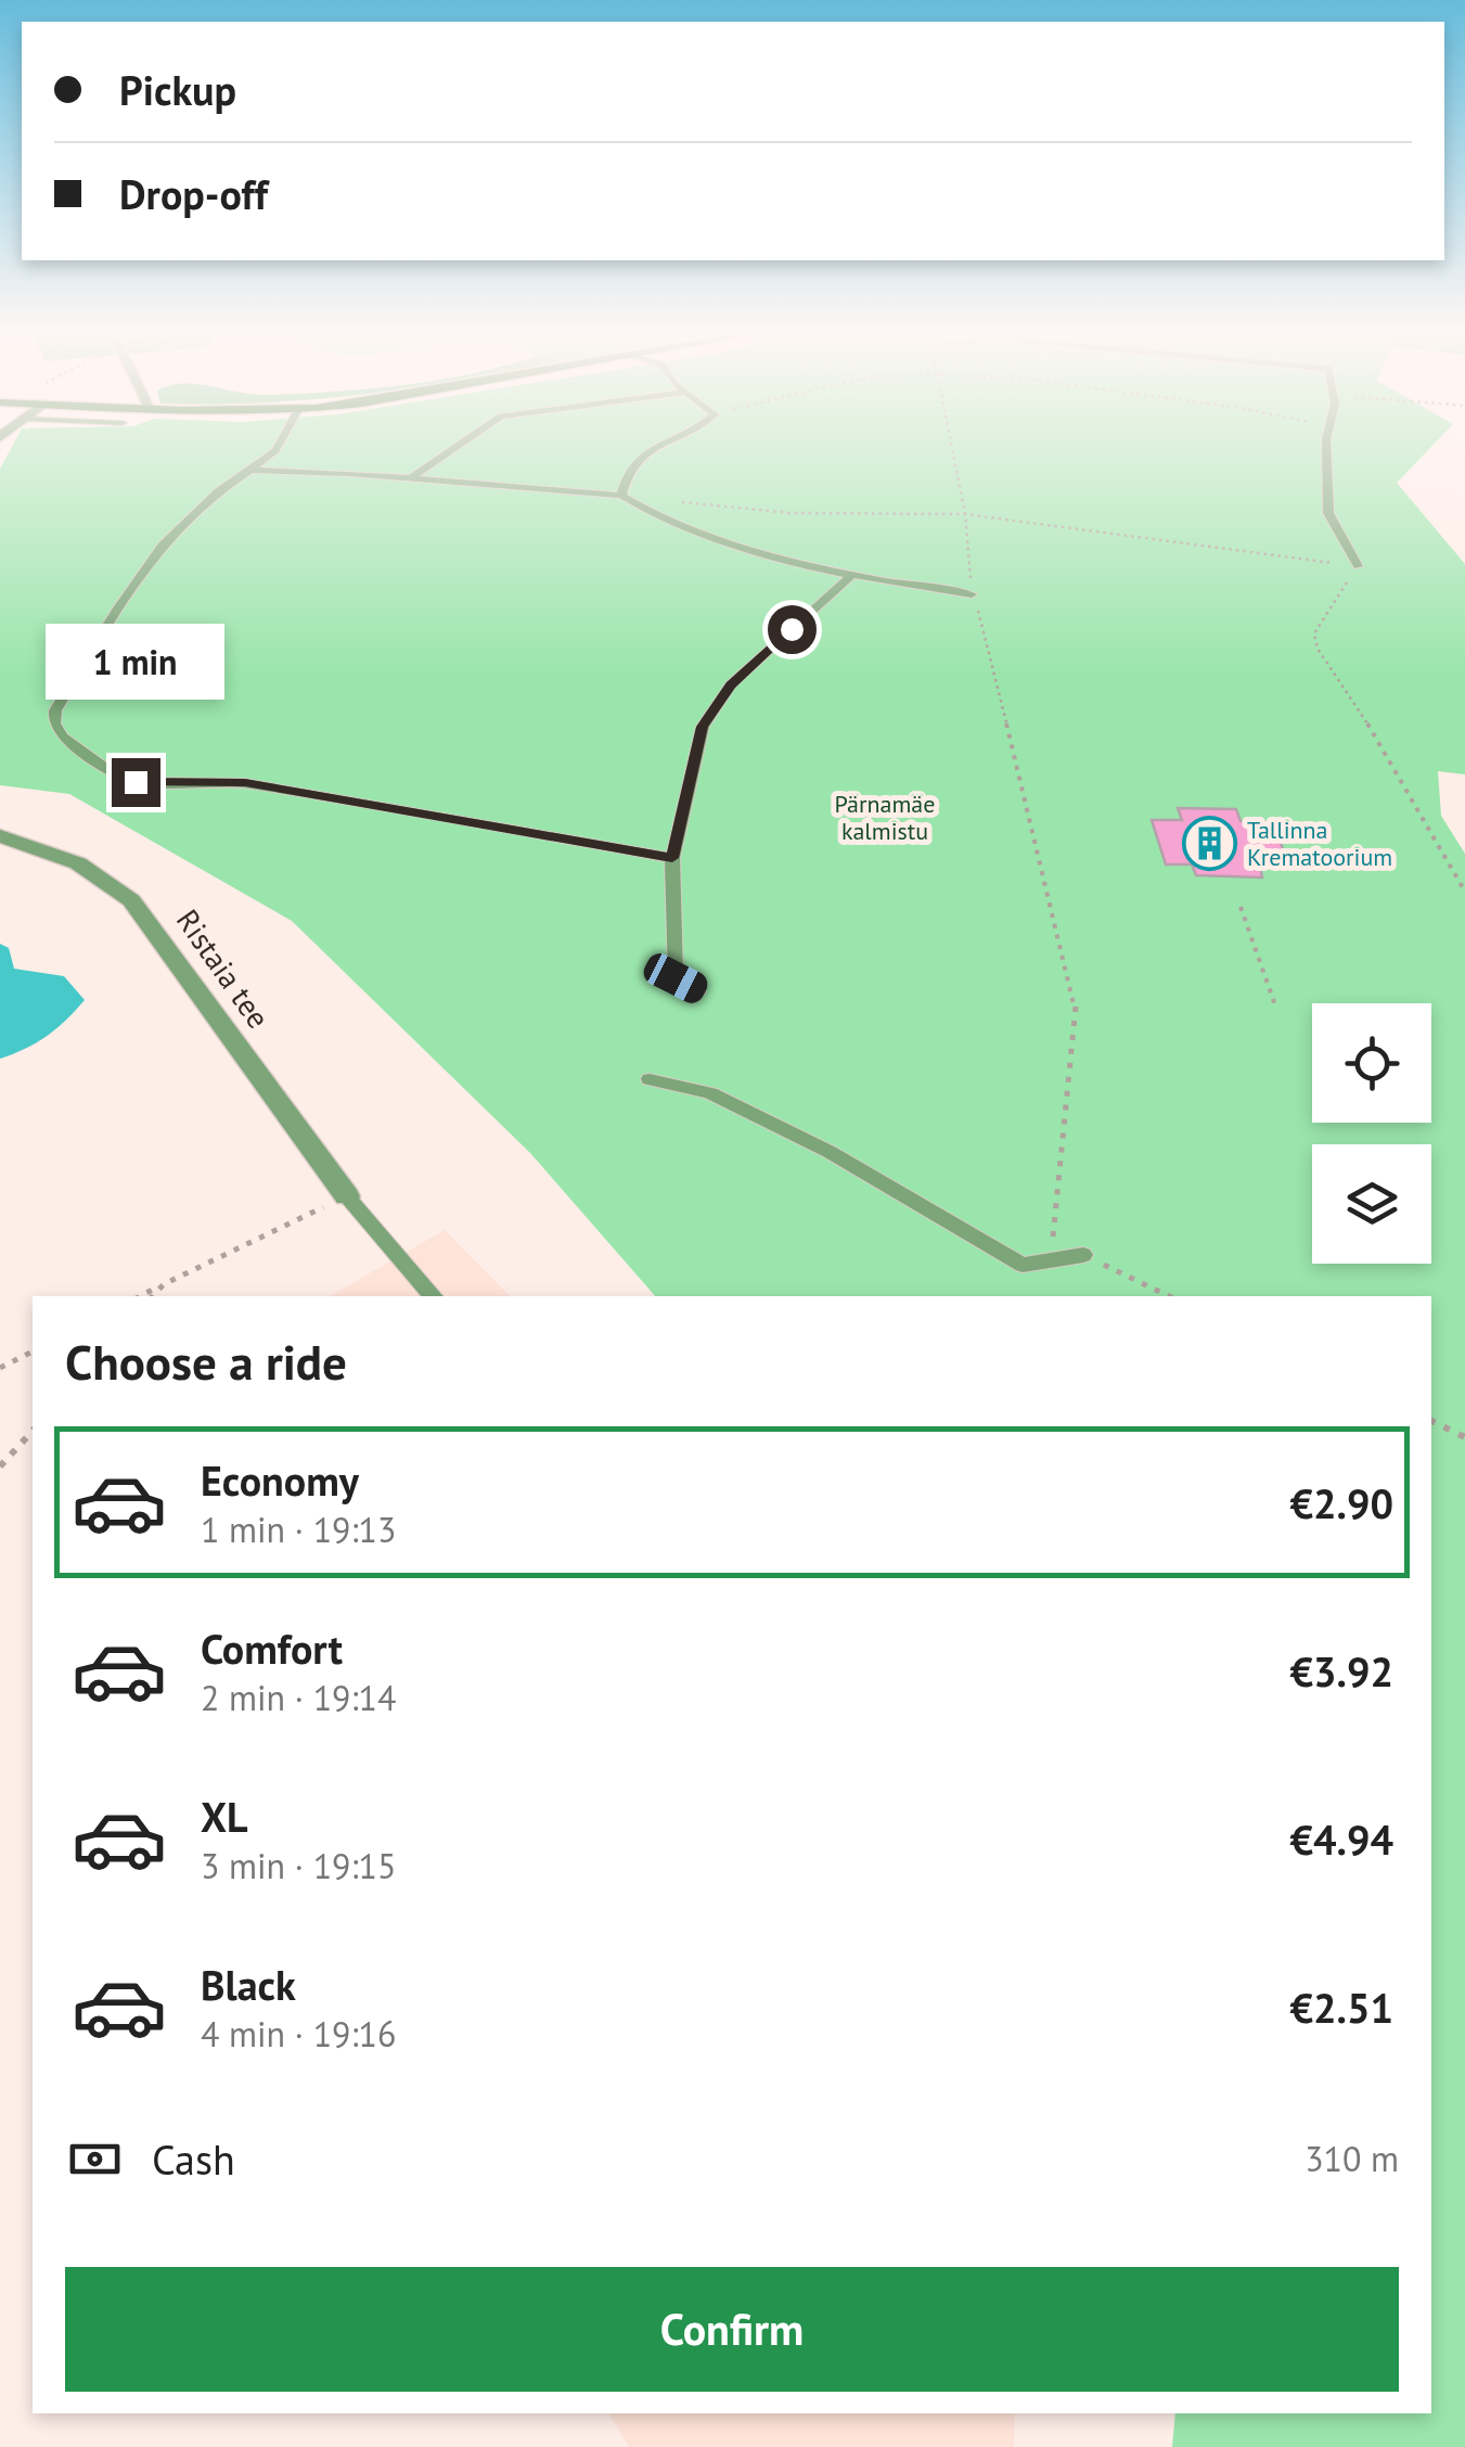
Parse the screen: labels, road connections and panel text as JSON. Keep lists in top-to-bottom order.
{
  "streets": {
    "street": ["Ristaia tee"]
  },
  "parks": ["Pärnamäe kalmistu"],
  "places": {
    "building": ["Tallinna Krematoorium"]
  },
  "page": {
    "banner": ["Pickup", "Drop-off"],
    "bubble": "1 min",
    "heading": "Choose a ride",
    "list": [
      {
        "name": "Economy",
        "note": "1 min · 19:13",
        "value": "€2.90"
      },
      {
        "name": "Comfort",
        "note": "2 min · 19:14",
        "value": "€3.92"
      },
      {
        "name": "XL",
        "note": "3 min · 19:15",
        "value": "€4.94"
      },
      {
        "name": "Black",
        "note": "4 min · 19:16",
        "value": "€2.51"
      }
    ],
    "pay": ["Cash", "310 m"],
    "buttons": "Confirm"
  }
}
